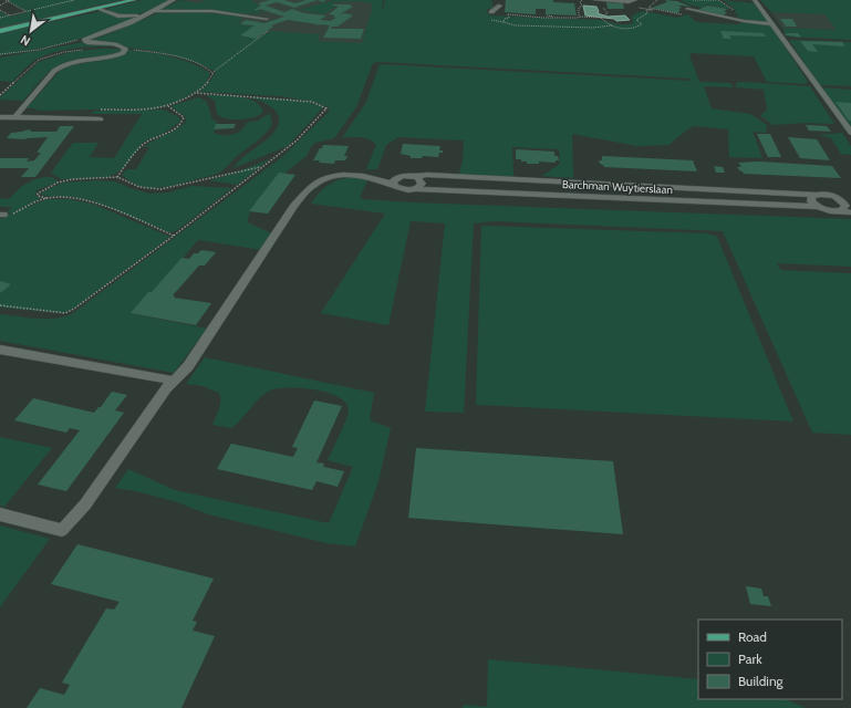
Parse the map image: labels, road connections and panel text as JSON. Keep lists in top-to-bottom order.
{
  "streets": {
    "street": ["Barchman Wuytierslaan"]
  },
  "legend": ["Road", "Park", "Building"],
  "north": "bottom left"
}
